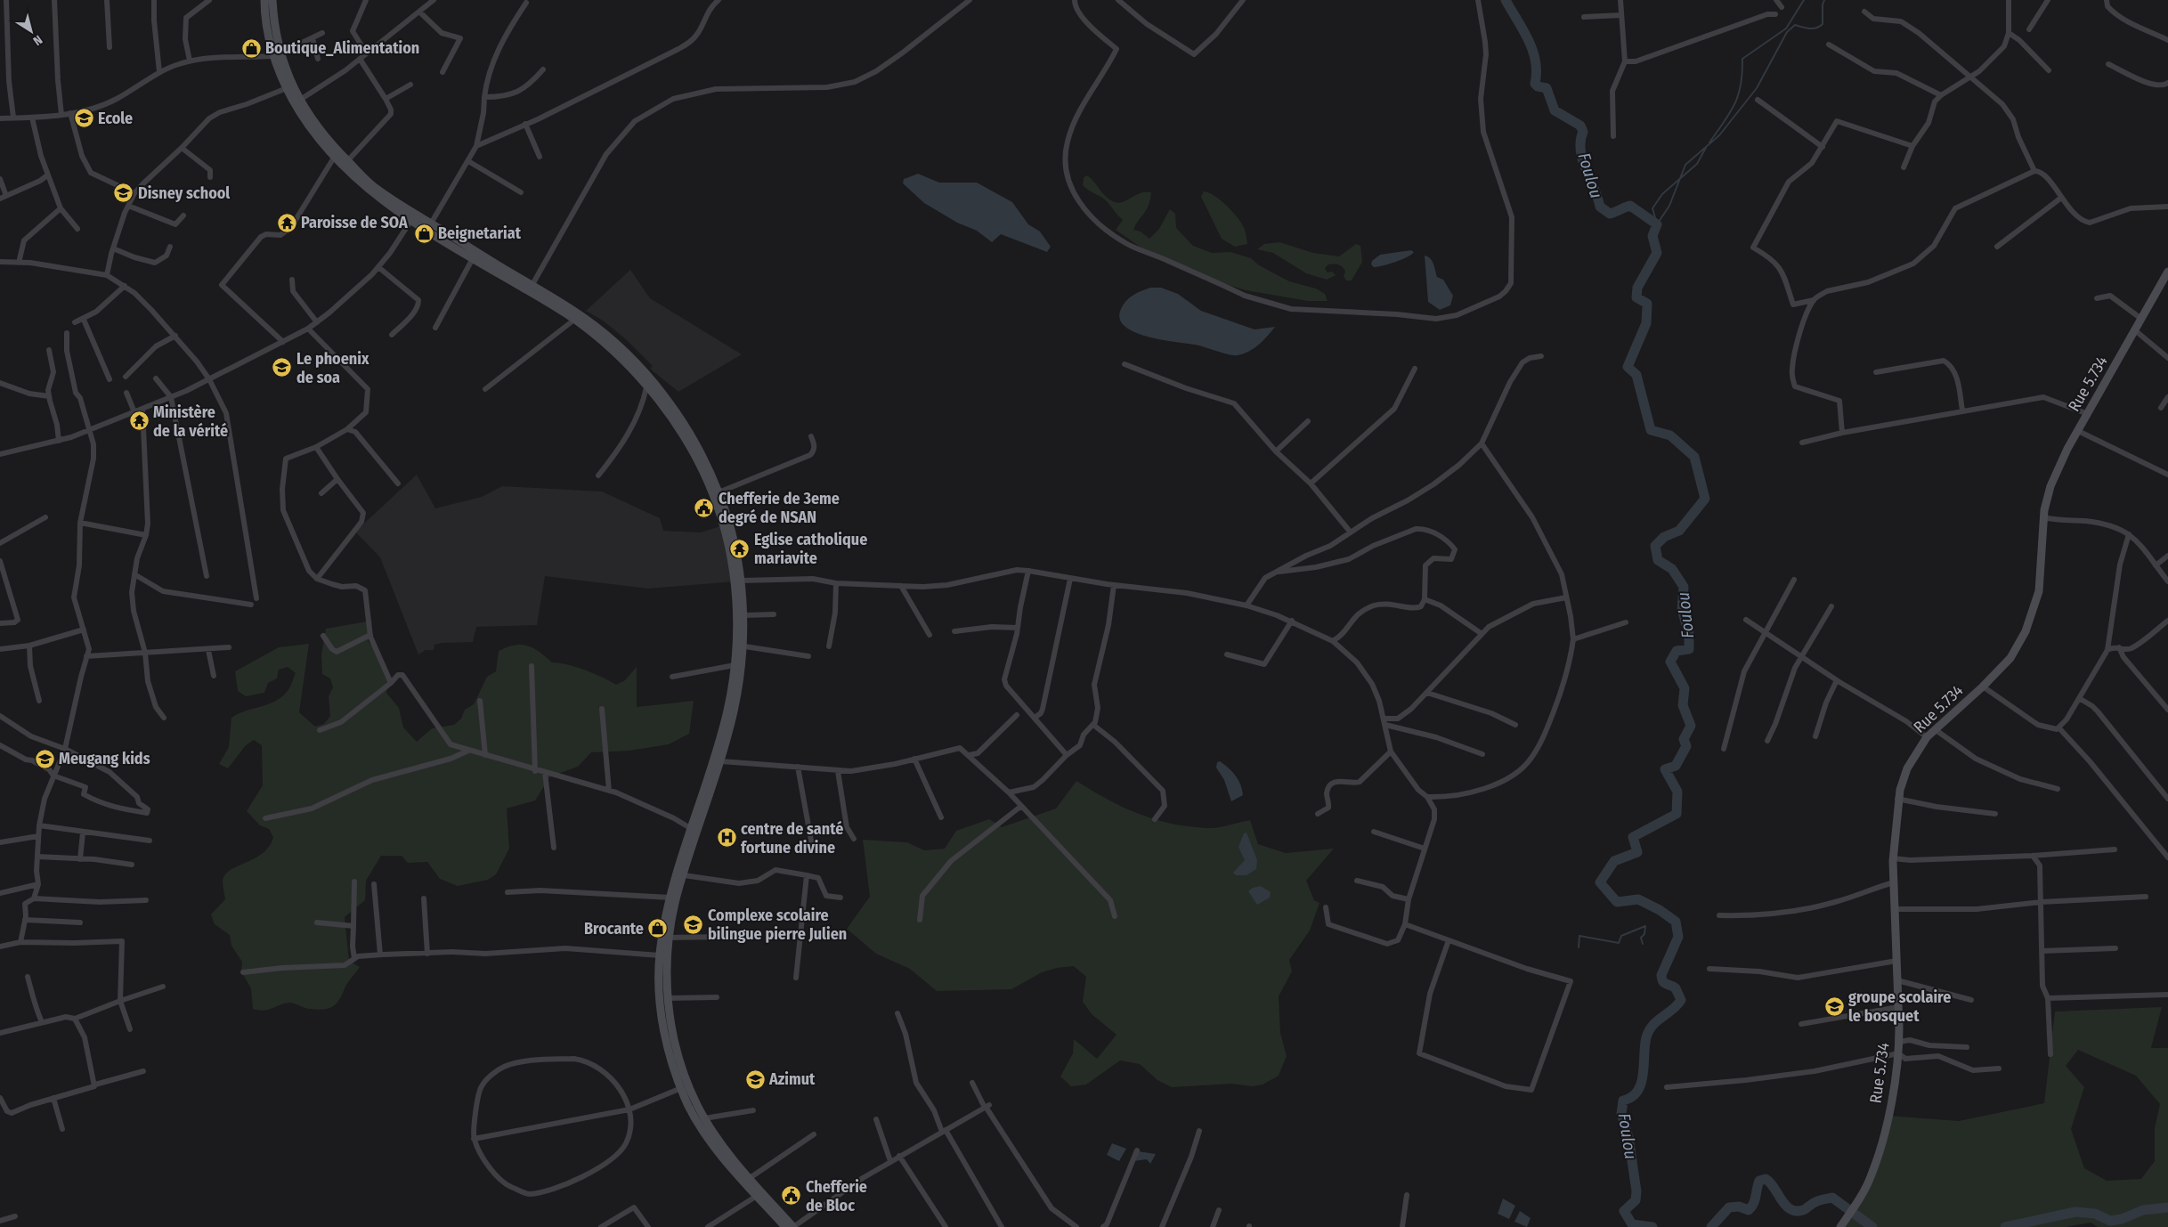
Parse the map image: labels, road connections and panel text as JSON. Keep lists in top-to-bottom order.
{
  "streets": {
    "main road": ["Rue 5.734"]
  },
  "water": ["Foulou"],
  "places": {
    "shop": ["Boutique_Alimentation", "Beignetariat", "Brocante"],
    "school or university": [
      "Ecole",
      "Disney school",
      "Le phoenix de soa",
      "Meugang kids",
      "Complexe scolaire bilingue pierre Julien",
      "groupe scolaire le bosquet",
      "Azimut"
    ],
    "temple": ["Paroisse de SOA", "Ministère de la vérité", "Eglise catholique mariavite"],
    "public building": ["Chefferie de 3eme degré de NSAN", "Chefferie de Bloc"],
    "hospital": ["centre de santé fortune divine"]
  },
  "north": "bottom right"
}
